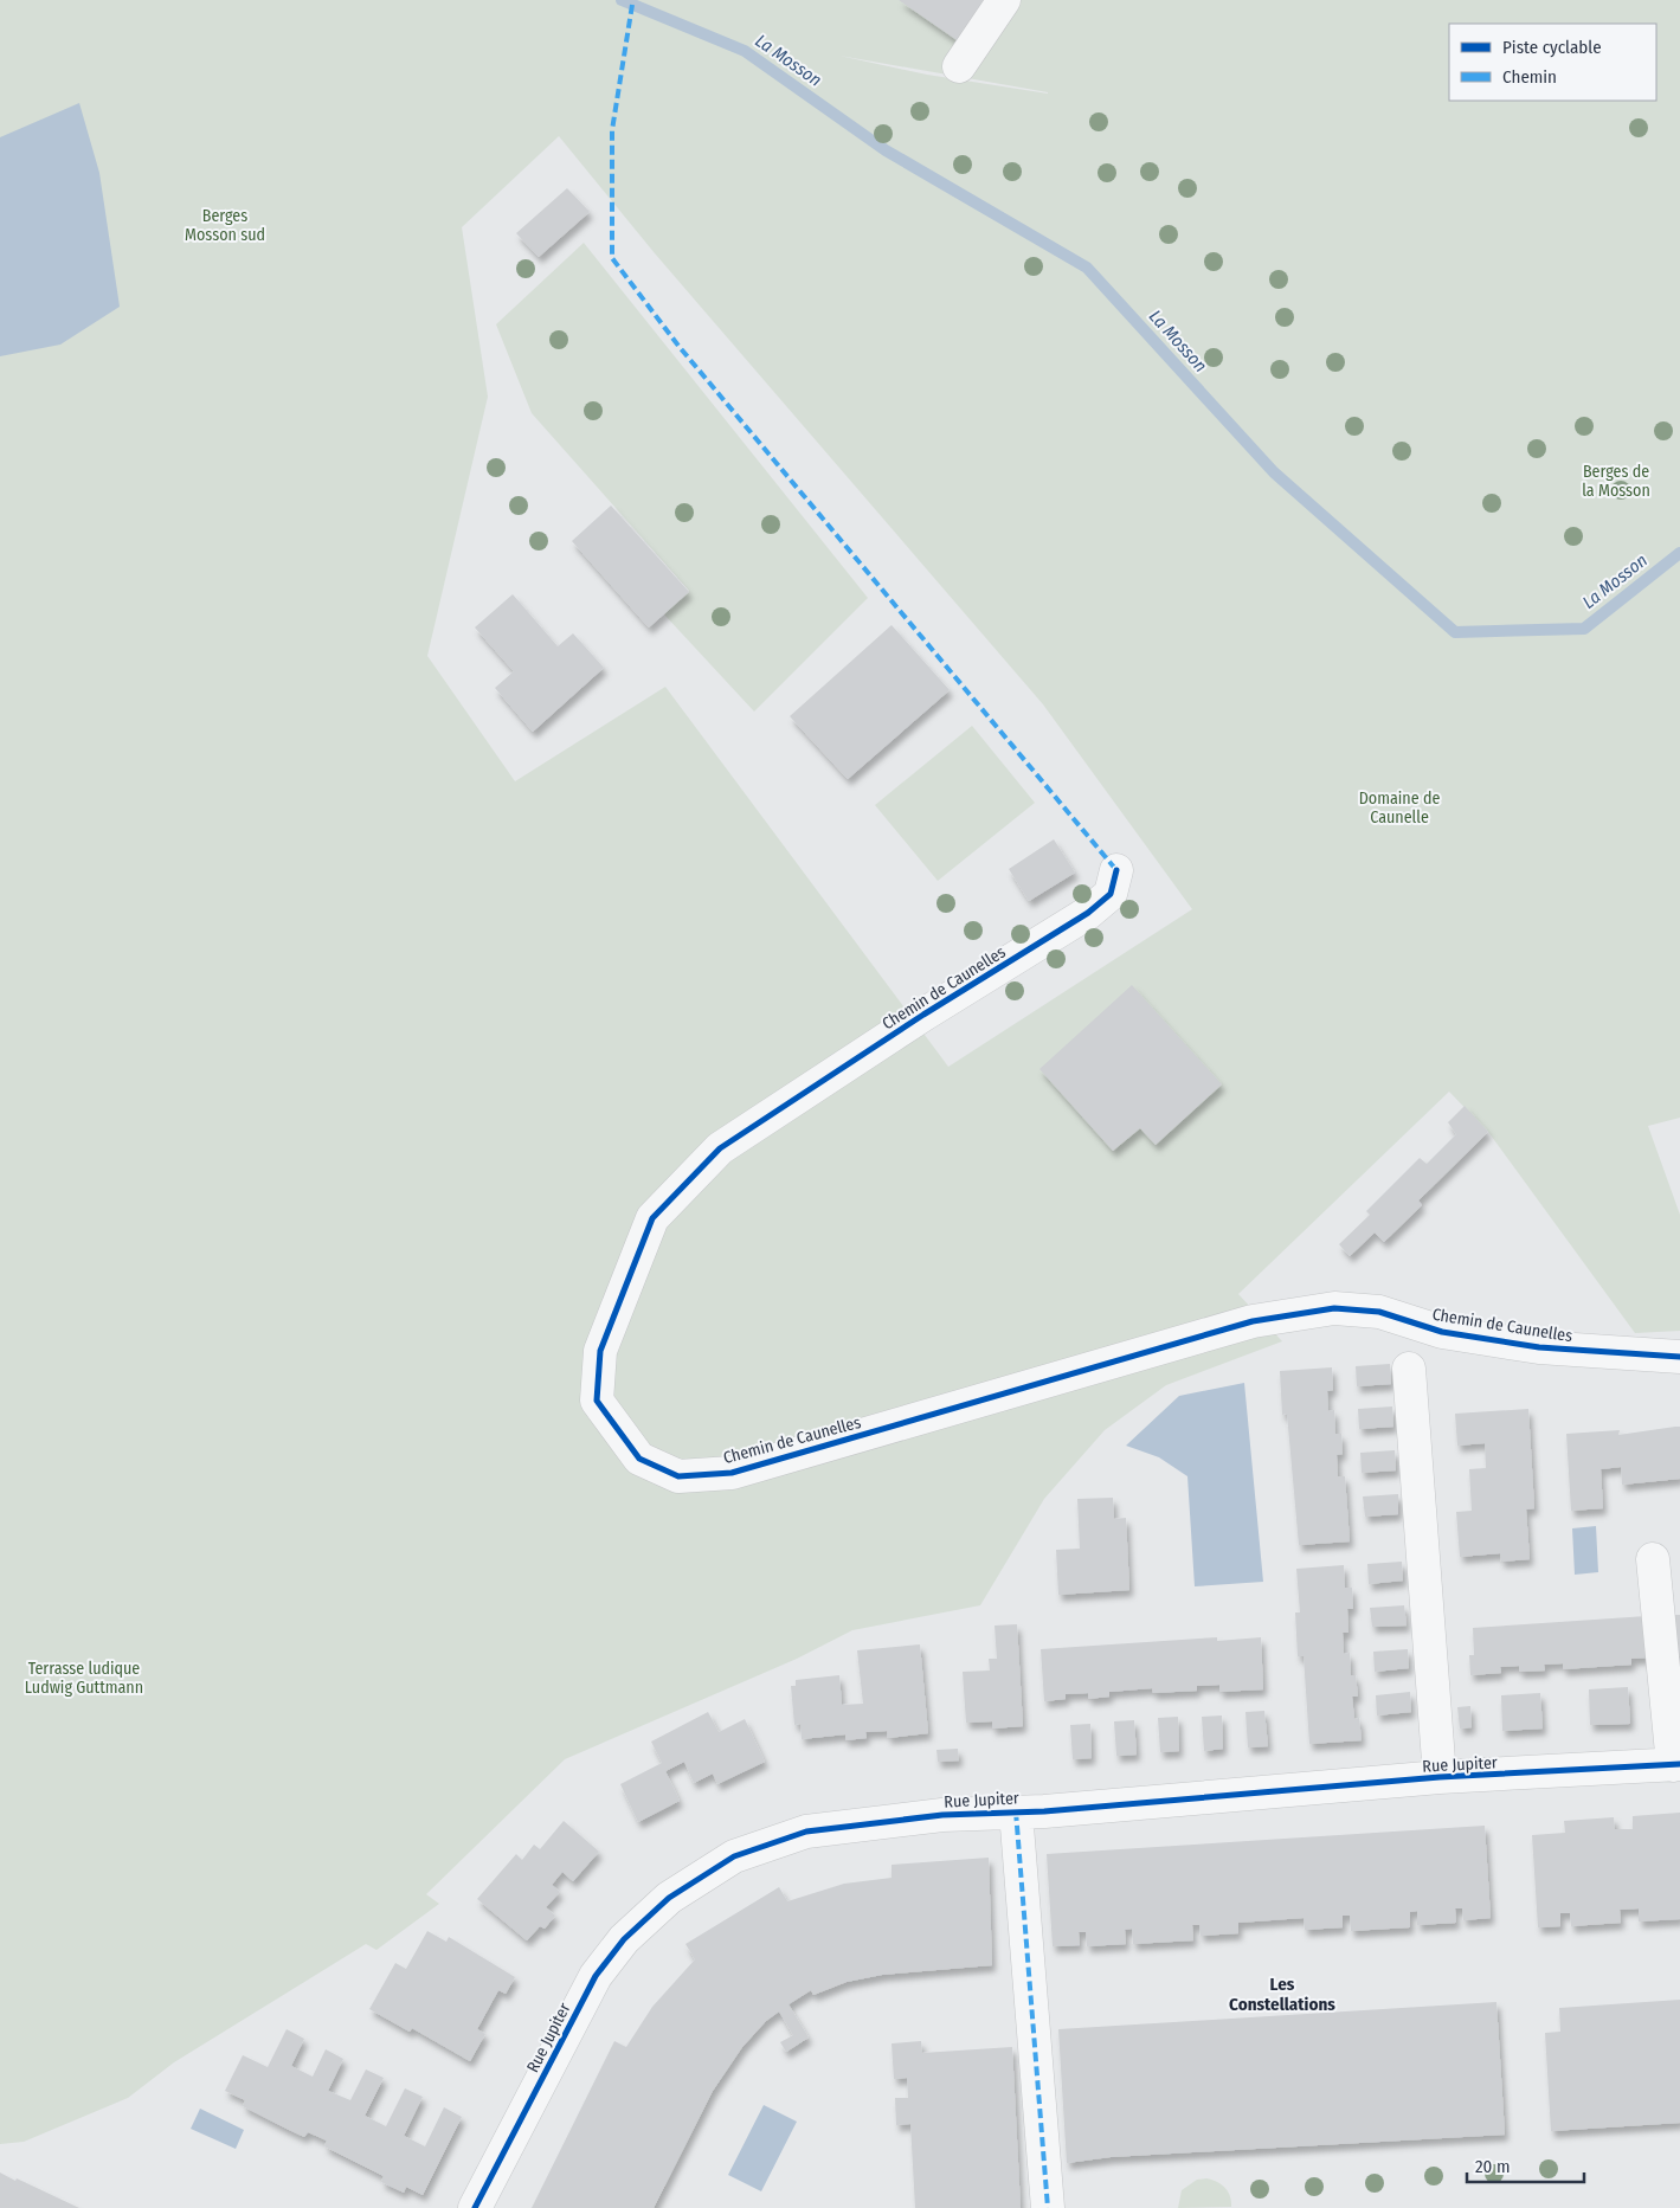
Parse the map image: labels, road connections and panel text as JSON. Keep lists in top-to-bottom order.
{
  "streets": {
    "street": ["Chemin de Caunelles", "Rue Jupiter"]
  },
  "districts": ["Les Constellations"],
  "water": ["La Mosson"],
  "parks": [
    "Berges Mosson sud",
    "Berges de la Mosson",
    "Domaine de Caunelle",
    "Terrasse ludique Ludwig Guttmann"
  ],
  "legend": ["Piste cyclable", "Chemin"],
  "scale_bar": "20 m"
}
